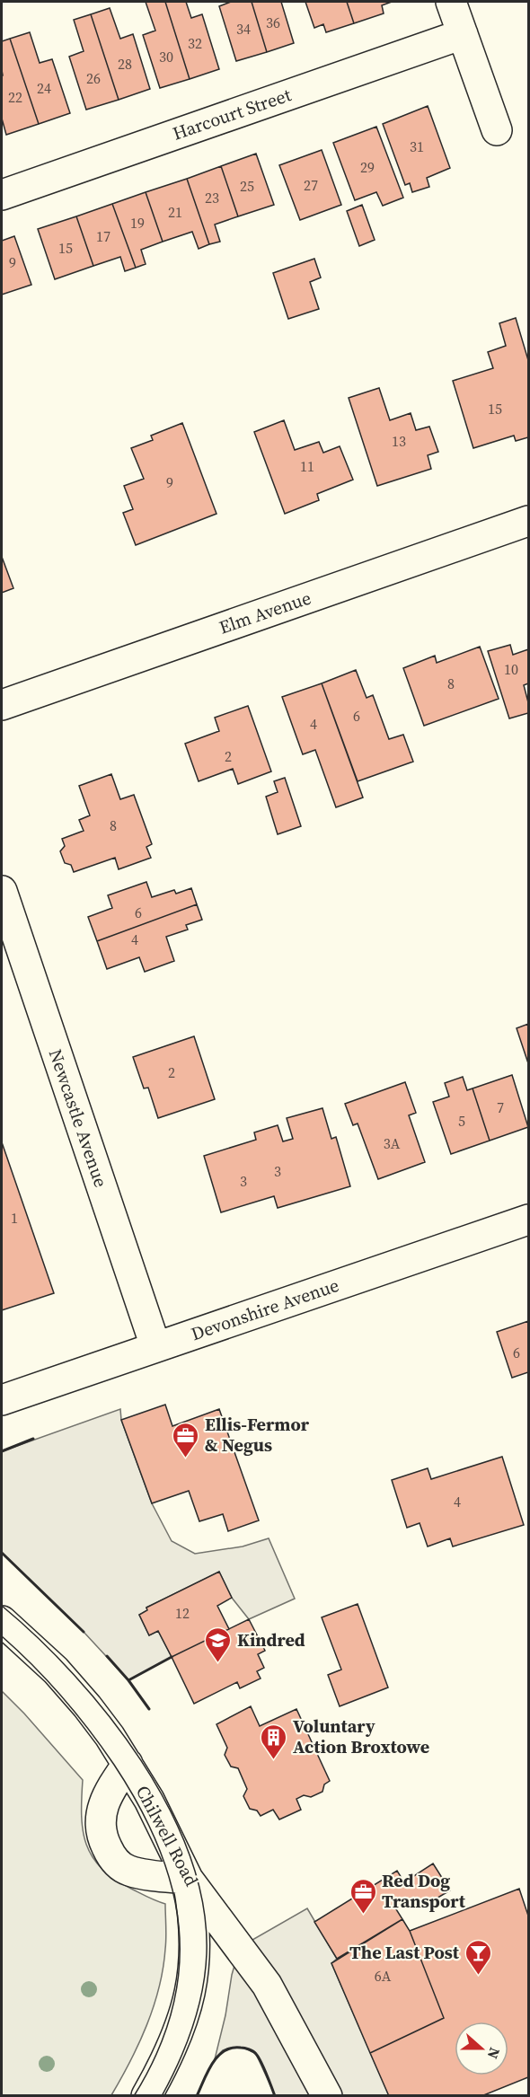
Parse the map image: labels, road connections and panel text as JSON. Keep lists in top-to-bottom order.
{
  "streets": {
    "street": [
      "Harcourt Street",
      "Elm Avenue",
      "Newcastle Avenue",
      "Devonshire Avenue",
      "Chilwell Road"
    ]
  },
  "crossings": [
    ["Newcastle Avenue", "Devonshire Avenue"]
  ],
  "places": {
    "office": ["Ellis-Fermor & Negus", "Red Dog Transport"],
    "school or university": ["Kindred"],
    "building": ["Voluntary Action Broxtowe"],
    "bar": ["The Last Post"]
  },
  "house_numbers": [
    "36",
    "34",
    "32",
    "30",
    "28",
    "26",
    "24",
    "22",
    "31",
    "29",
    "27",
    "25",
    "23",
    "21",
    "19",
    "17",
    "15",
    "9",
    "15",
    "13",
    "11",
    "9",
    "10",
    "8",
    "6",
    "4",
    "2",
    "8",
    "6",
    "4",
    "2",
    "7",
    "5",
    "3A",
    "3",
    "3",
    "1",
    "6",
    "4",
    "12",
    "6A"
  ],
  "north": "right"
}
